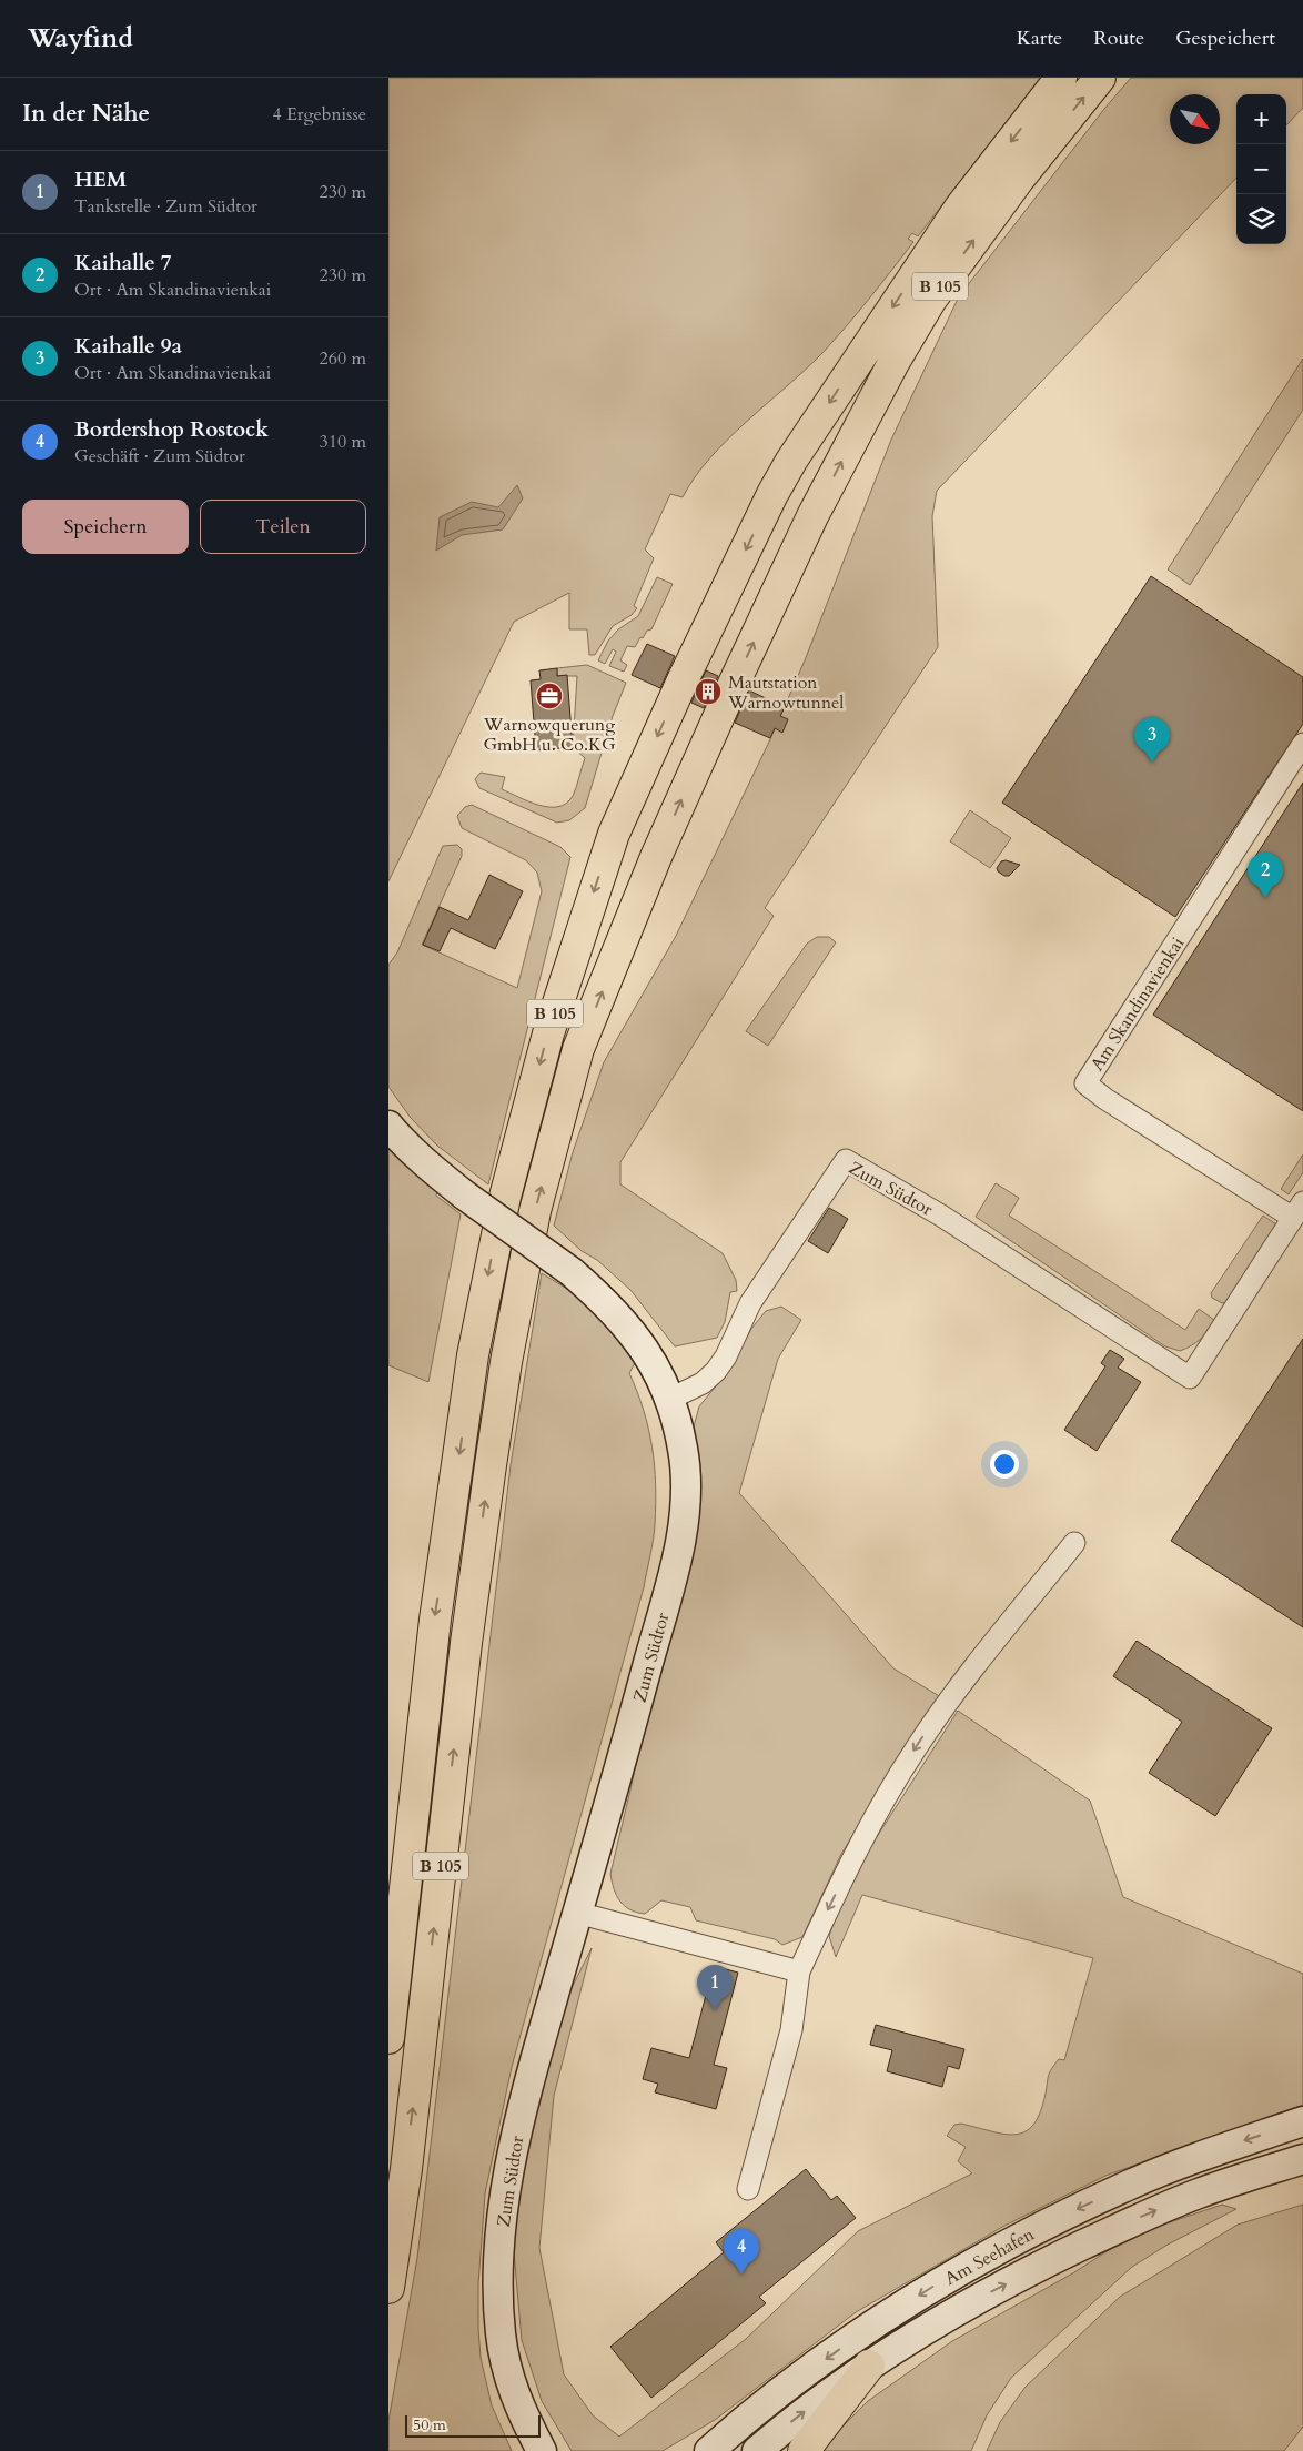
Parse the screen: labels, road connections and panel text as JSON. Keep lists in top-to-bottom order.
{
  "streets": {
    "highway": ["B 105"],
    "street": ["Am Skandinavienkai", "Zum Südtor", "Am Seehafen"]
  },
  "crossings": [
    ["Am Skandinavienkai", "Zum Südtor"]
  ],
  "places": {
    "building": ["Mautstation Warnowtunnel"],
    "office": ["Warnowquerung GmbH u. Co.KG"]
  },
  "scale_bar": "50 m",
  "north": "bottom right",
  "page": {
    "header": "Wayfind",
    "nav": ["Karte", "Route", "Gespeichert"],
    "heading": ["In der Nähe", "4 Ergebnisse"],
    "map_buttons": ["+", "−"],
    "list": [
      {
        "mark": "1",
        "name": "HEM",
        "note": "Tankstelle · Zum Südtor",
        "value": "230 m"
      },
      {
        "mark": "2",
        "name": "Kaihalle 7",
        "note": "Ort · Am Skandinavienkai",
        "value": "230 m"
      },
      {
        "mark": "3",
        "name": "Kaihalle 9a",
        "note": "Ort · Am Skandinavienkai",
        "value": "260 m"
      },
      {
        "mark": "4",
        "name": "Bordershop Rostock",
        "note": "Geschäft · Zum Südtor",
        "value": "310 m"
      }
    ],
    "buttons": ["Speichern", "Teilen"],
    "pins": [
      "3",
      "2",
      "1",
      "4"
    ],
    "scale": "50 m"
  }
}
